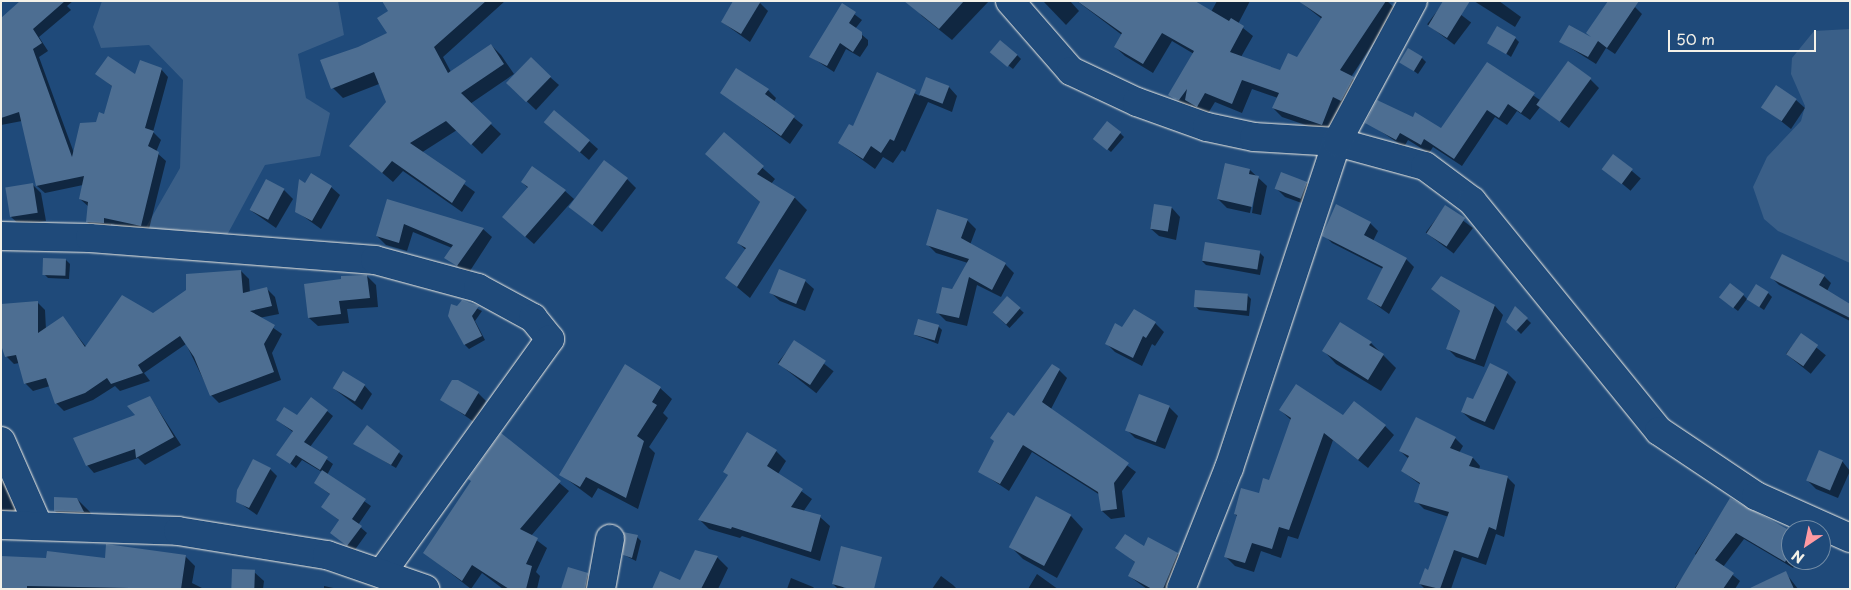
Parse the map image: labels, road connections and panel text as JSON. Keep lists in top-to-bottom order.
{
  "scale_bar": "50 m",
  "north": "bottom left"
}
